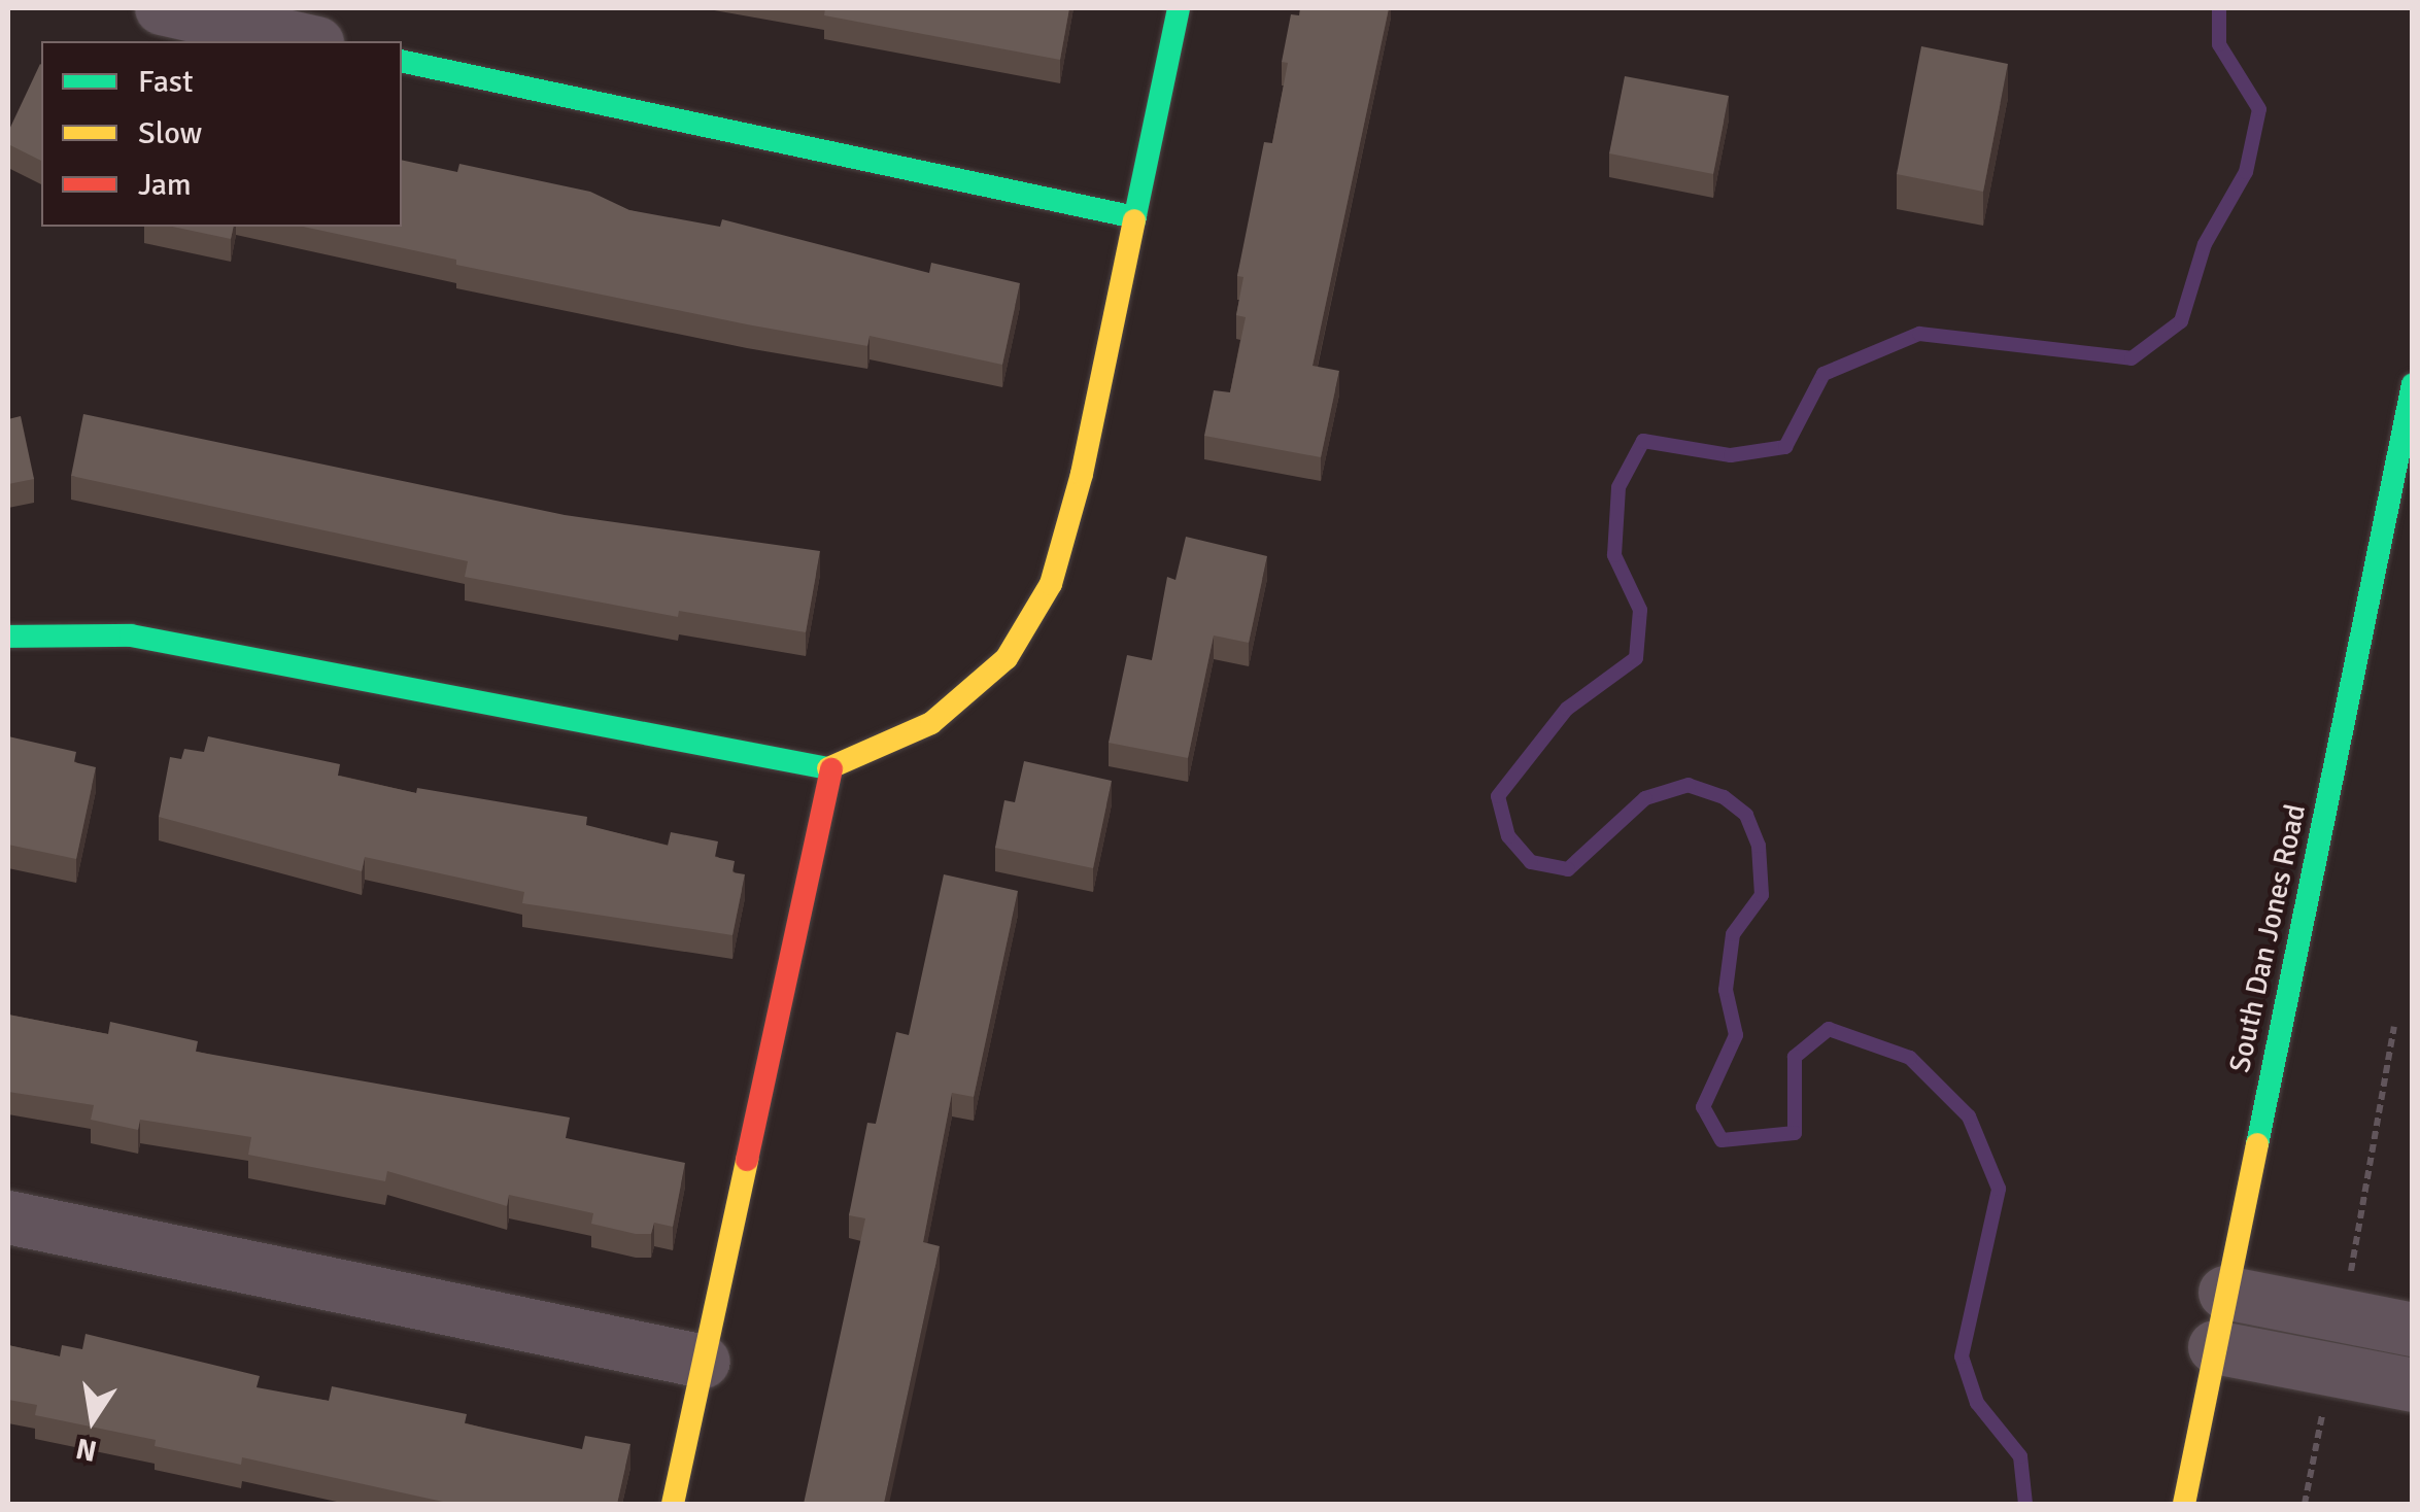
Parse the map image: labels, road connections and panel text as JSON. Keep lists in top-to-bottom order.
{
  "streets": {
    "street": ["South Dan Jones Road"]
  },
  "legend": ["Fast", "Slow", "Jam"],
  "north": "bottom"
}
